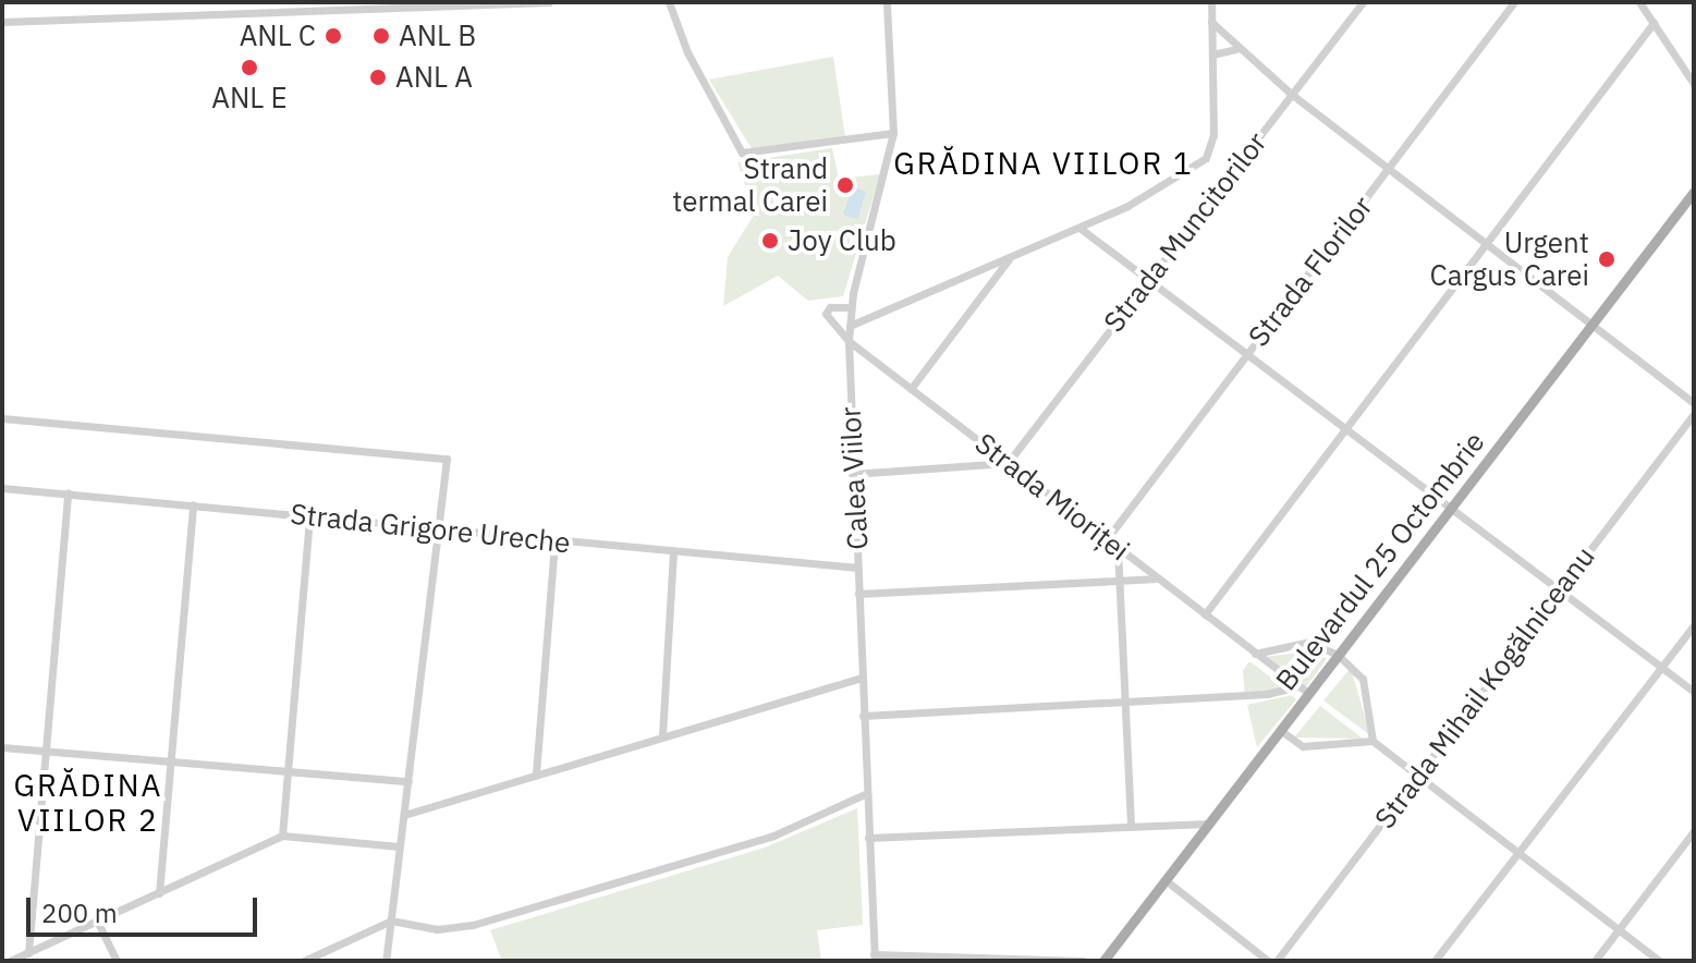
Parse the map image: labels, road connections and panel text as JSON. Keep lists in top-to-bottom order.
{
  "streets": {
    "main road": ["Bulevardul 25 Octombrie"],
    "street": [
      "Strada Muncitorilor",
      "Strada Florilor",
      "Calea Viilor",
      "Strada Mioriței",
      "Strada Grigore Ureche",
      "Strada Mihail Kogălniceanu"
    ]
  },
  "crossings": [
    ["Strada Muncitorilor", "Strada Mioriței"],
    ["Strada Florilor", "Strada Mioriței"],
    ["Calea Viilor", "Strada Mioriței"],
    ["Calea Viilor", "Strada Grigore Ureche"],
    ["Strada Mioriței", "Bulevardul 25 Octombrie"]
  ],
  "districts": ["GRĂDINA VIILOR 1", "GRĂDINA VIILOR 2"],
  "places": [
    "ANL C",
    "ANL B",
    "ANL E",
    "ANL A",
    "Strand termal Carei",
    "Joy Club",
    "Urgent Cargus Carei"
  ],
  "scale_bar": "200 m"
}
